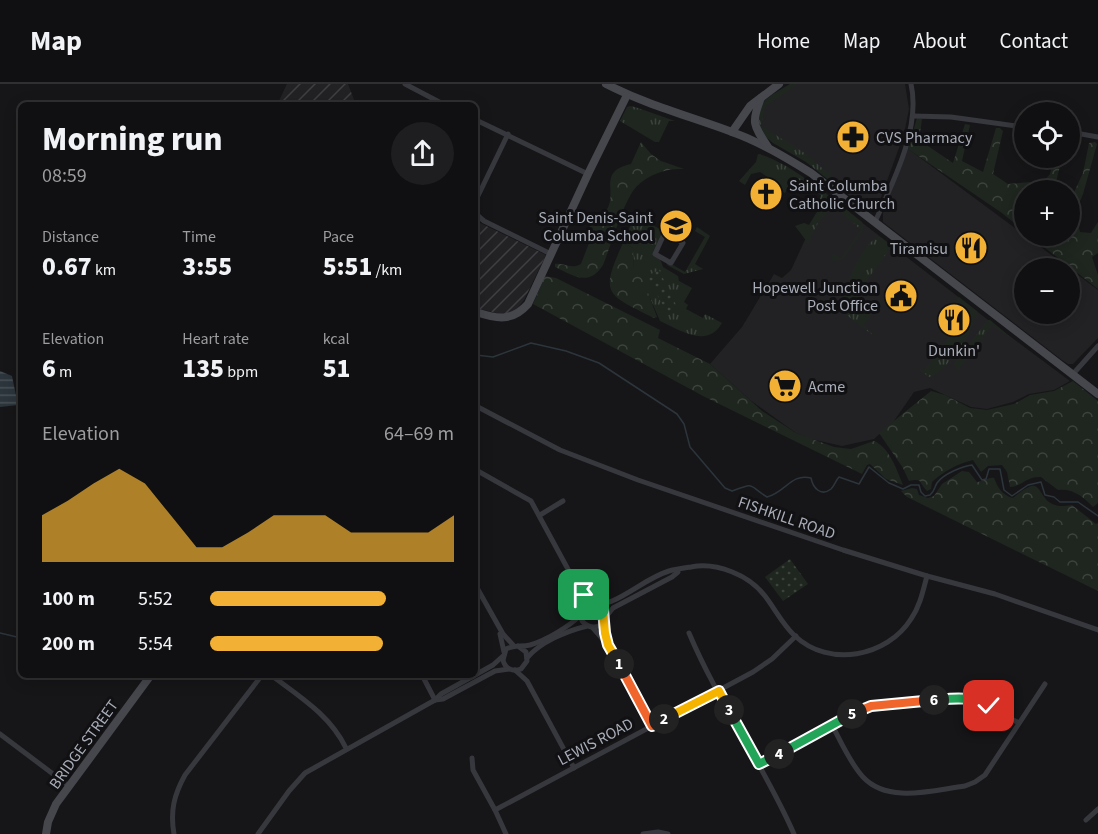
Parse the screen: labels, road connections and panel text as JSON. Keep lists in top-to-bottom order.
{
  "streets": {
    "main road": ["BRIDGE STREET"],
    "street": ["FISHKILL ROAD", "LEWIS ROAD"]
  },
  "places": {
    "pharmacy": ["CVS Pharmacy"],
    "church": ["Saint Columba Catholic Church"],
    "school or university": ["Saint Denis-Saint Columba School"],
    "restaurant": ["Tiramisu", "Dunkin'"],
    "public building": ["Hopewell Junction Post Office"],
    "supermarket": ["Acme"]
  },
  "page": {
    "header": "Map",
    "nav": [
      "Home",
      "Map",
      "About",
      "Contact"
    ],
    "map_buttons": ["+", "−"],
    "heading": ["Morning run", "08:59"],
    "stats": [
      ["Distance", "0.67 km"],
      ["Time", "3:55"],
      ["Pace", "5:51 /km"],
      ["Elevation", "6 m"],
      ["Heart rate", "135 bpm"],
      ["kcal", "51"]
    ],
    "chart": ["Elevation", "64–69 m"],
    "list": [
      {
        "name": "100 m",
        "note": "5:52"
      },
      {
        "name": "200 m",
        "note": "5:54"
      }
    ],
    "pins": [
      "1",
      "6",
      "3",
      "5",
      "2",
      "4"
    ]
  }
}
